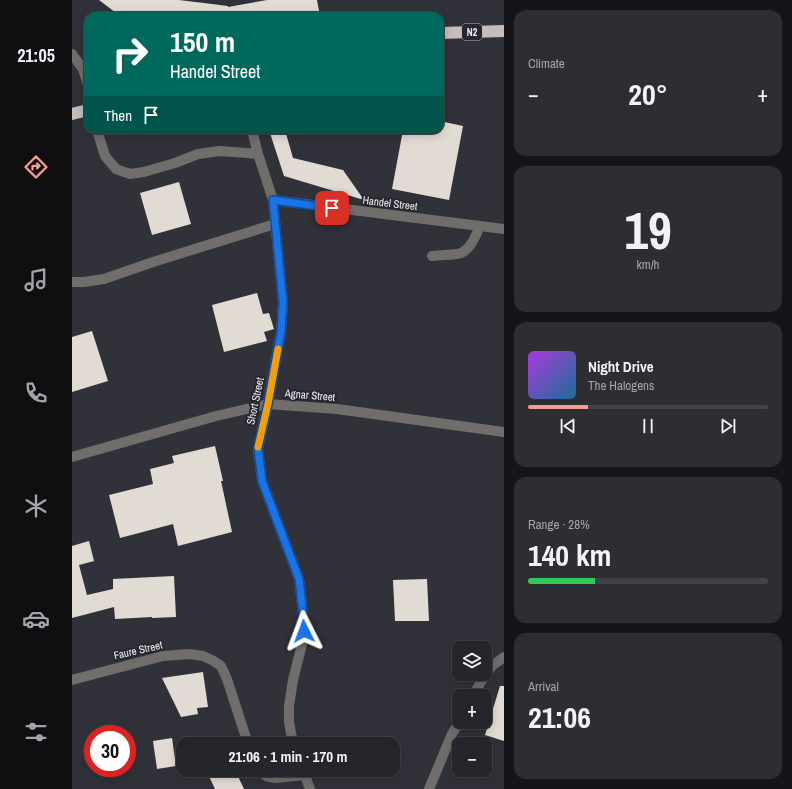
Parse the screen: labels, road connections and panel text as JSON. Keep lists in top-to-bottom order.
{
  "streets": {
    "highway": ["N2"],
    "street": [
      "Handel Street",
      "Agnar Street",
      "Short Street",
      "Faure Street"
    ]
  },
  "crossings": [
    ["Handel Street", "Short Street"],
    ["Agnar Street", "Short Street"]
  ],
  "page": {
    "tabs": "21:05",
    "tile": [
      "Climate",
      ["19", "km/h"],
      ["Range · 28%", "140 km"],
      ["Arrival", "21:06"]
    ],
    "turn": ["150 m", "Handel Street"],
    "heat": ["−", "20°", "+"],
    "then": "Then",
    "song": ["Night Drive", "The Halogens"],
    "map_buttons": ["+", "−"],
    "limit": "30",
    "trip": "21:06 · 1 min · 170 m"
  }
}
